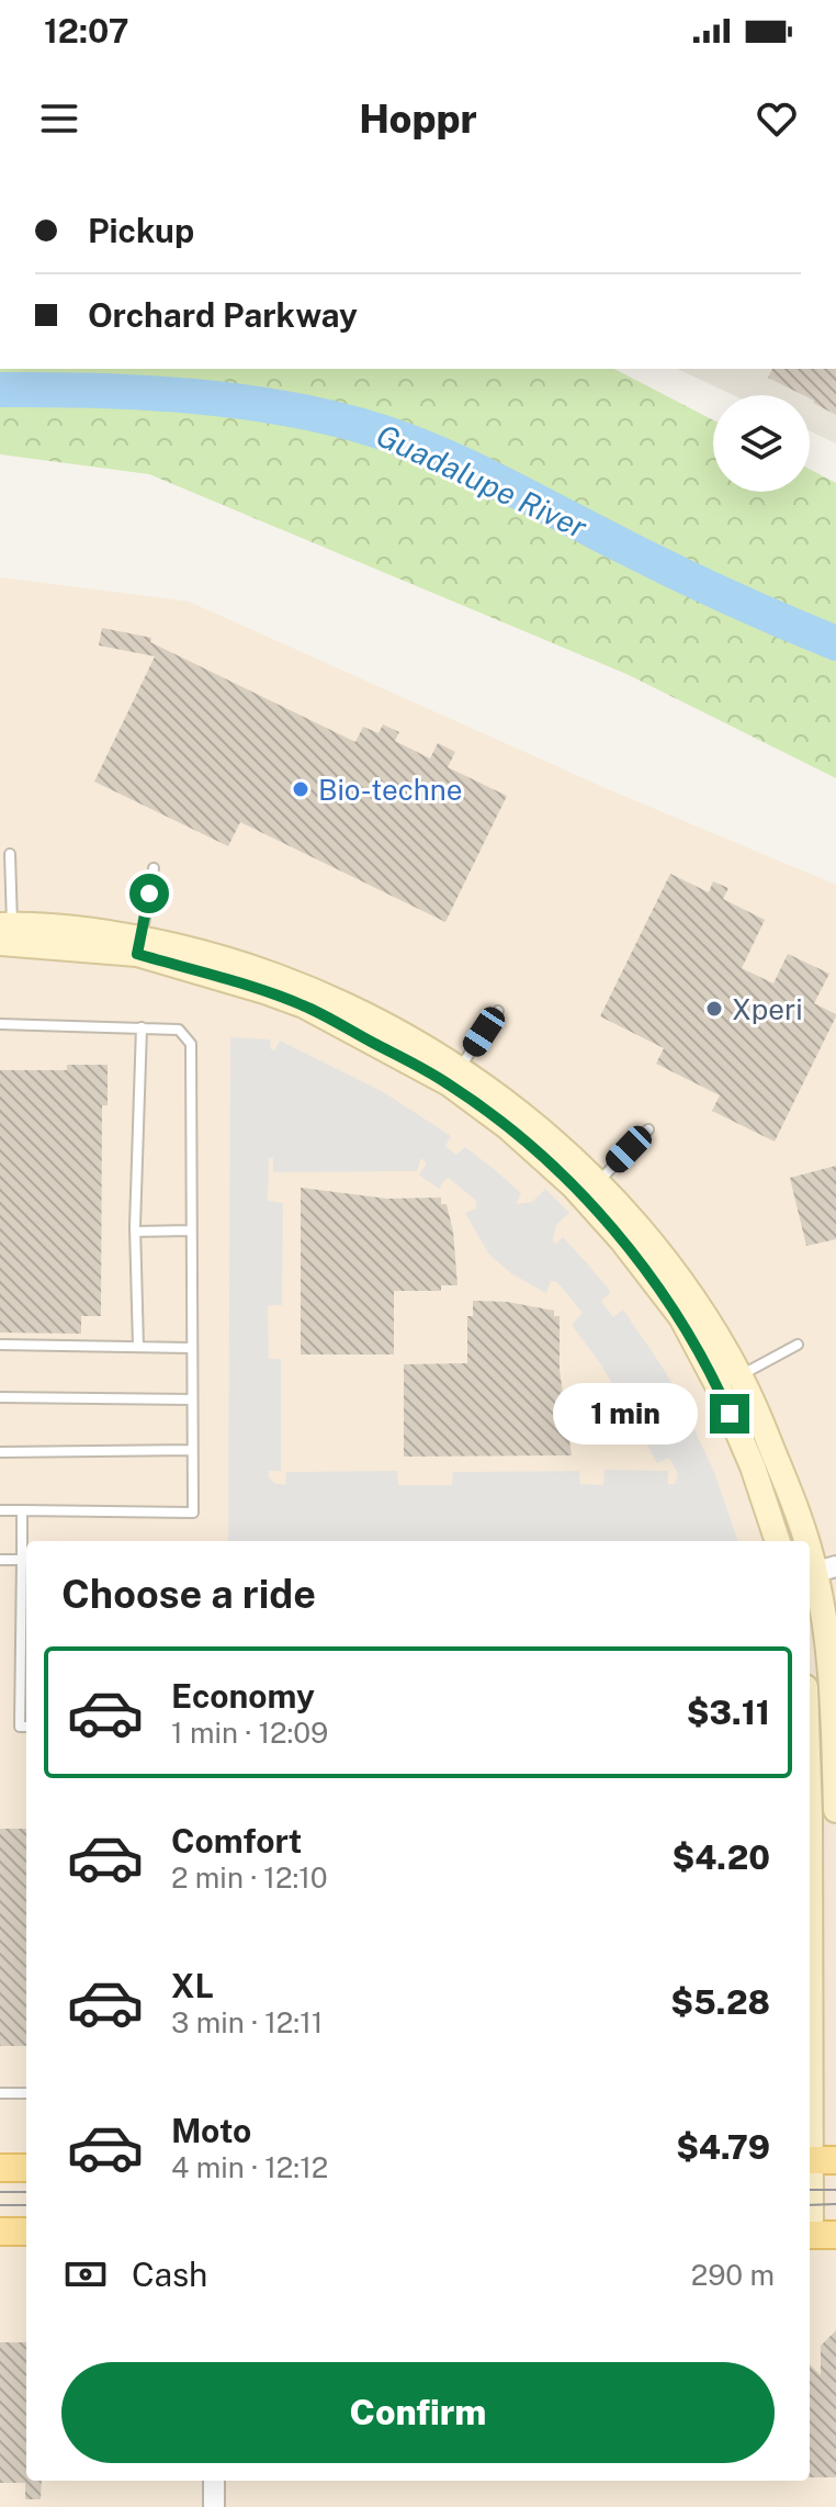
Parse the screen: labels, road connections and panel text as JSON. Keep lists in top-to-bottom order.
{
  "water": ["Guadalupe River"],
  "places": ["Bio-techne", "Xperi"],
  "page": {
    "status": "12:07",
    "header": "Hoppr",
    "banner": ["Pickup", "Orchard Parkway"],
    "bubble": "1 min",
    "heading": "Choose a ride",
    "list": [
      {
        "name": "Economy",
        "note": "1 min · 12:09",
        "value": "$3.11"
      },
      {
        "name": "Comfort",
        "note": "2 min · 12:10",
        "value": "$4.20"
      },
      {
        "name": "XL",
        "note": "3 min · 12:11",
        "value": "$5.28"
      },
      {
        "name": "Moto",
        "note": "4 min · 12:12",
        "value": "$4.79"
      }
    ],
    "pay": ["Cash", "290 m"],
    "buttons": "Confirm"
  }
}
